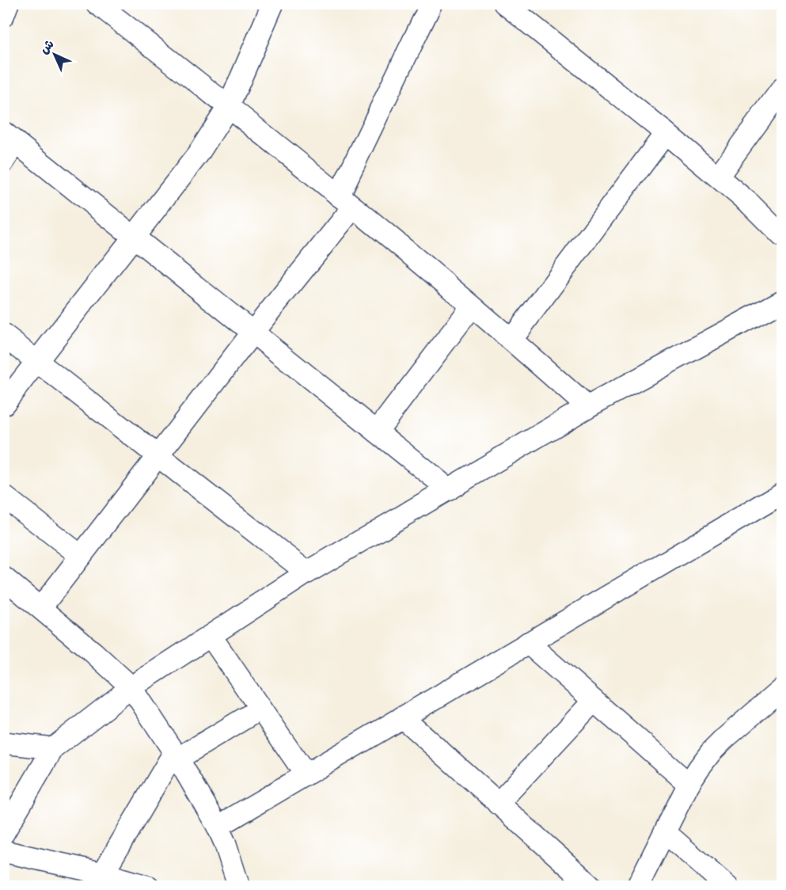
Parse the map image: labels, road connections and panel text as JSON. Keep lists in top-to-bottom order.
{
  "north": "top left"
}
